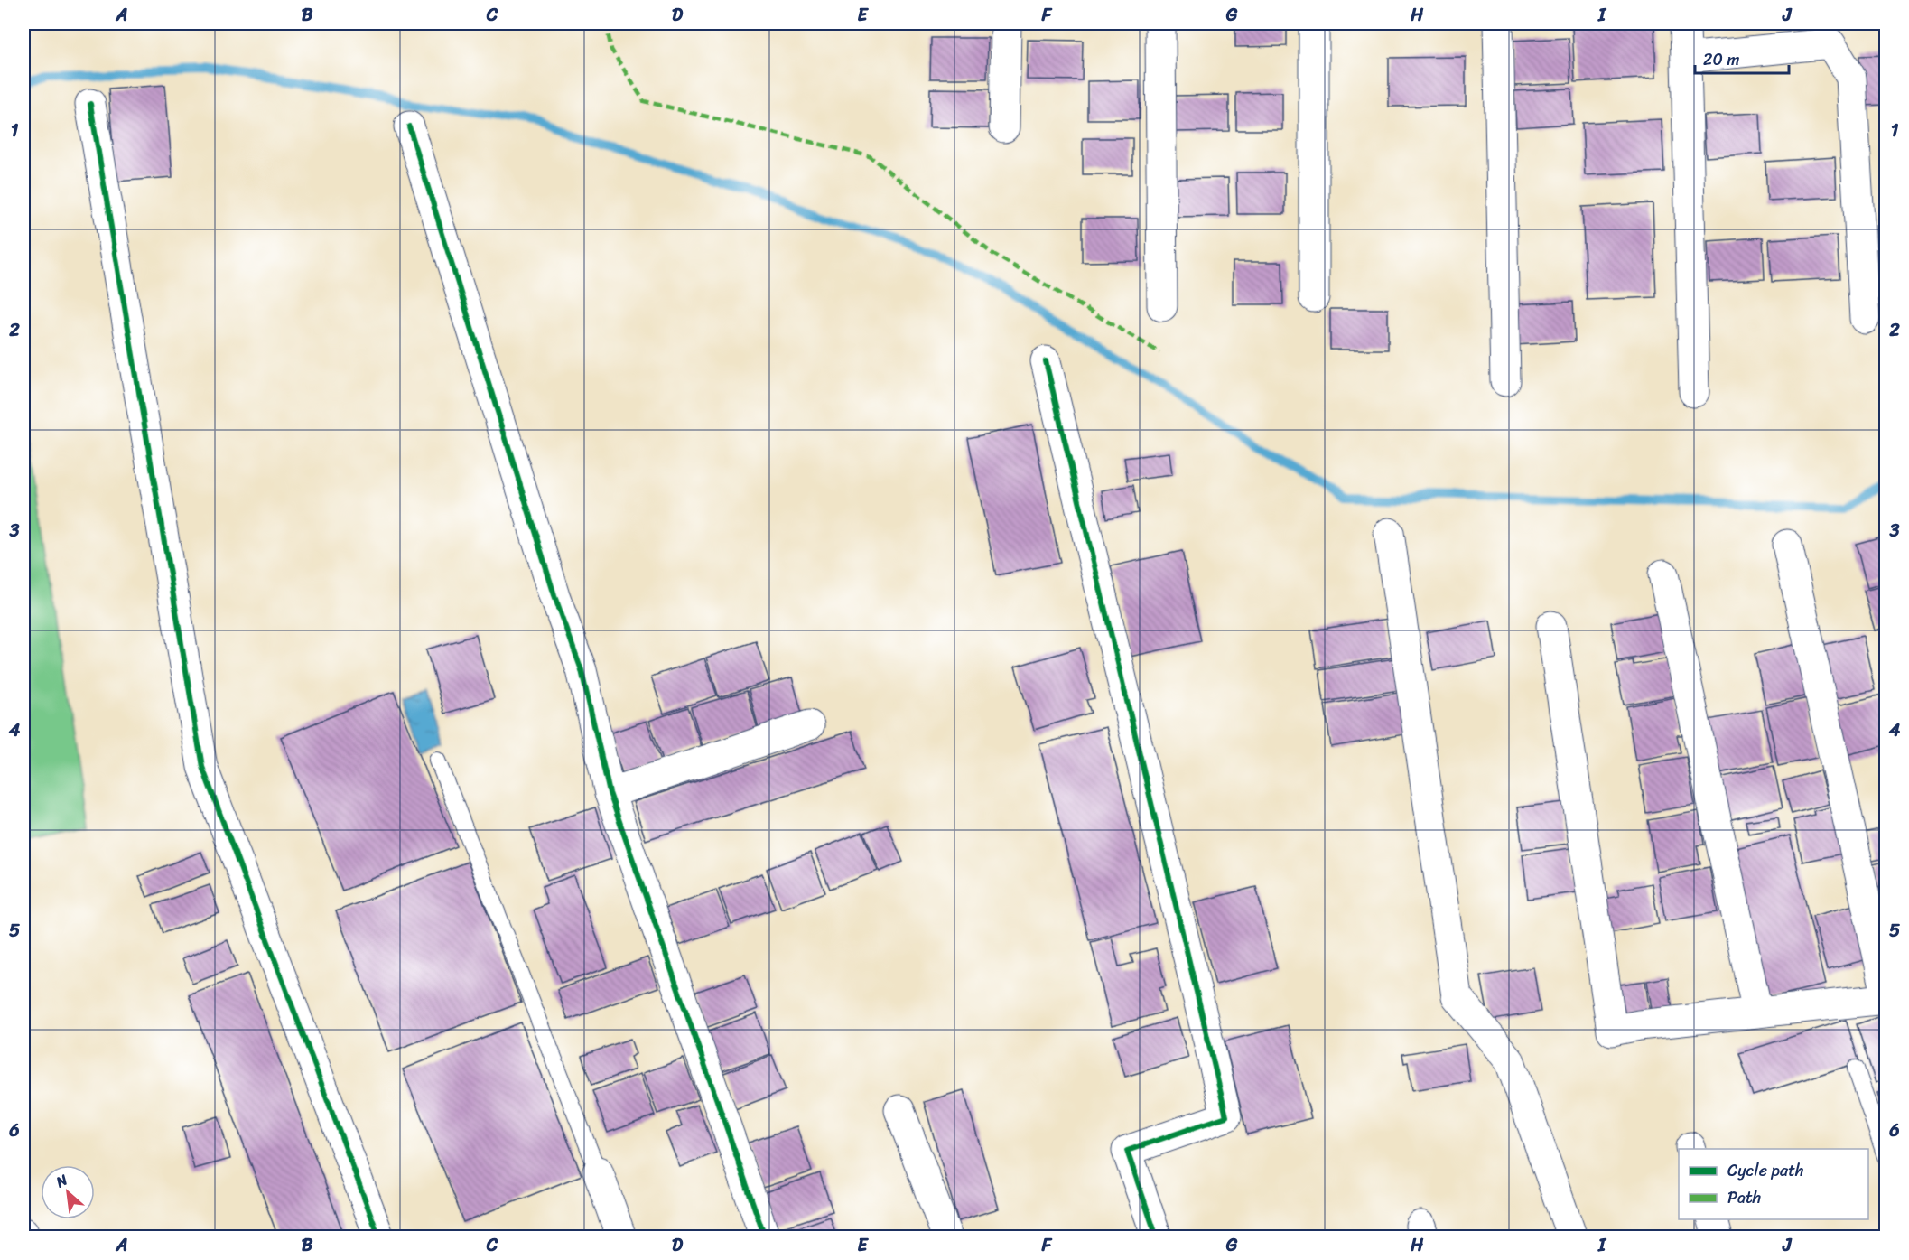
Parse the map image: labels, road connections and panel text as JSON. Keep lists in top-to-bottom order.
{
  "legend": ["Cycle path", "Path"],
  "scale_bar": "20 m",
  "north": "top left",
  "grid": {
    "columns": [
      "A",
      "B",
      "C",
      "D",
      "E",
      "F",
      "G",
      "H",
      "I",
      "J"
    ],
    "rows": [
      "1",
      "2",
      "3",
      "4",
      "5",
      "6"
    ]
  }
}
